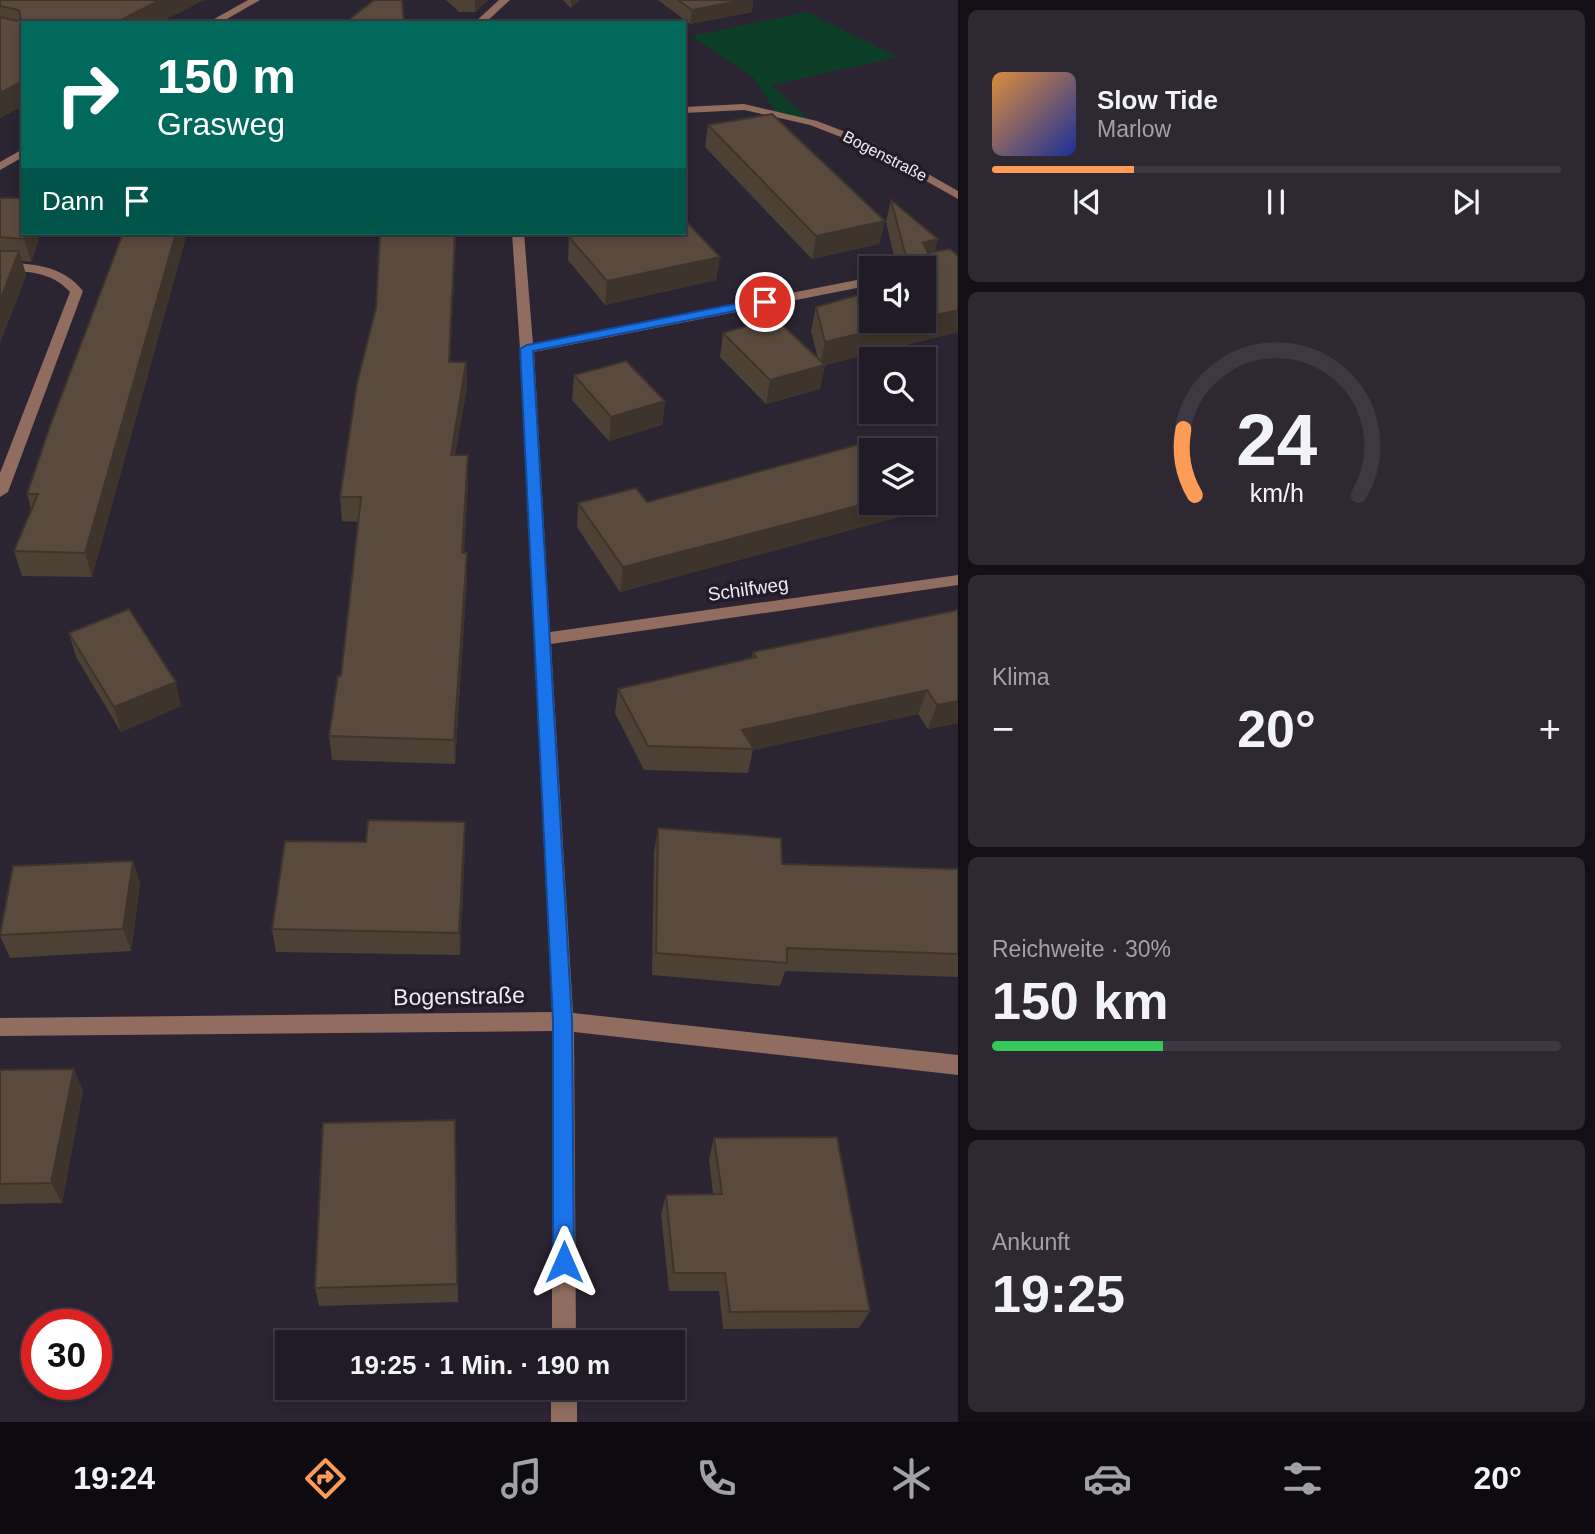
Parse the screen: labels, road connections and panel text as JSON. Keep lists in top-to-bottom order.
{
  "streets": {
    "street": ["Bogenstraße", "Schilfweg"]
  },
  "page": {
    "turn": ["150 m", "Grasweg"],
    "song": ["Slow Tide", "Marlow"],
    "then": "Dann",
    "tile": [
      "Klima",
      ["Reichweite · 30%", "150 km"],
      ["Ankunft", "19:25"]
    ],
    "heat": ["−", "20°", "+"],
    "limit": "30",
    "trip": "19:25 · 1 Min. · 190 m",
    "tabs": ["19:24", "20°"],
    "gauge": ["24", "km/h"]
  }
}
